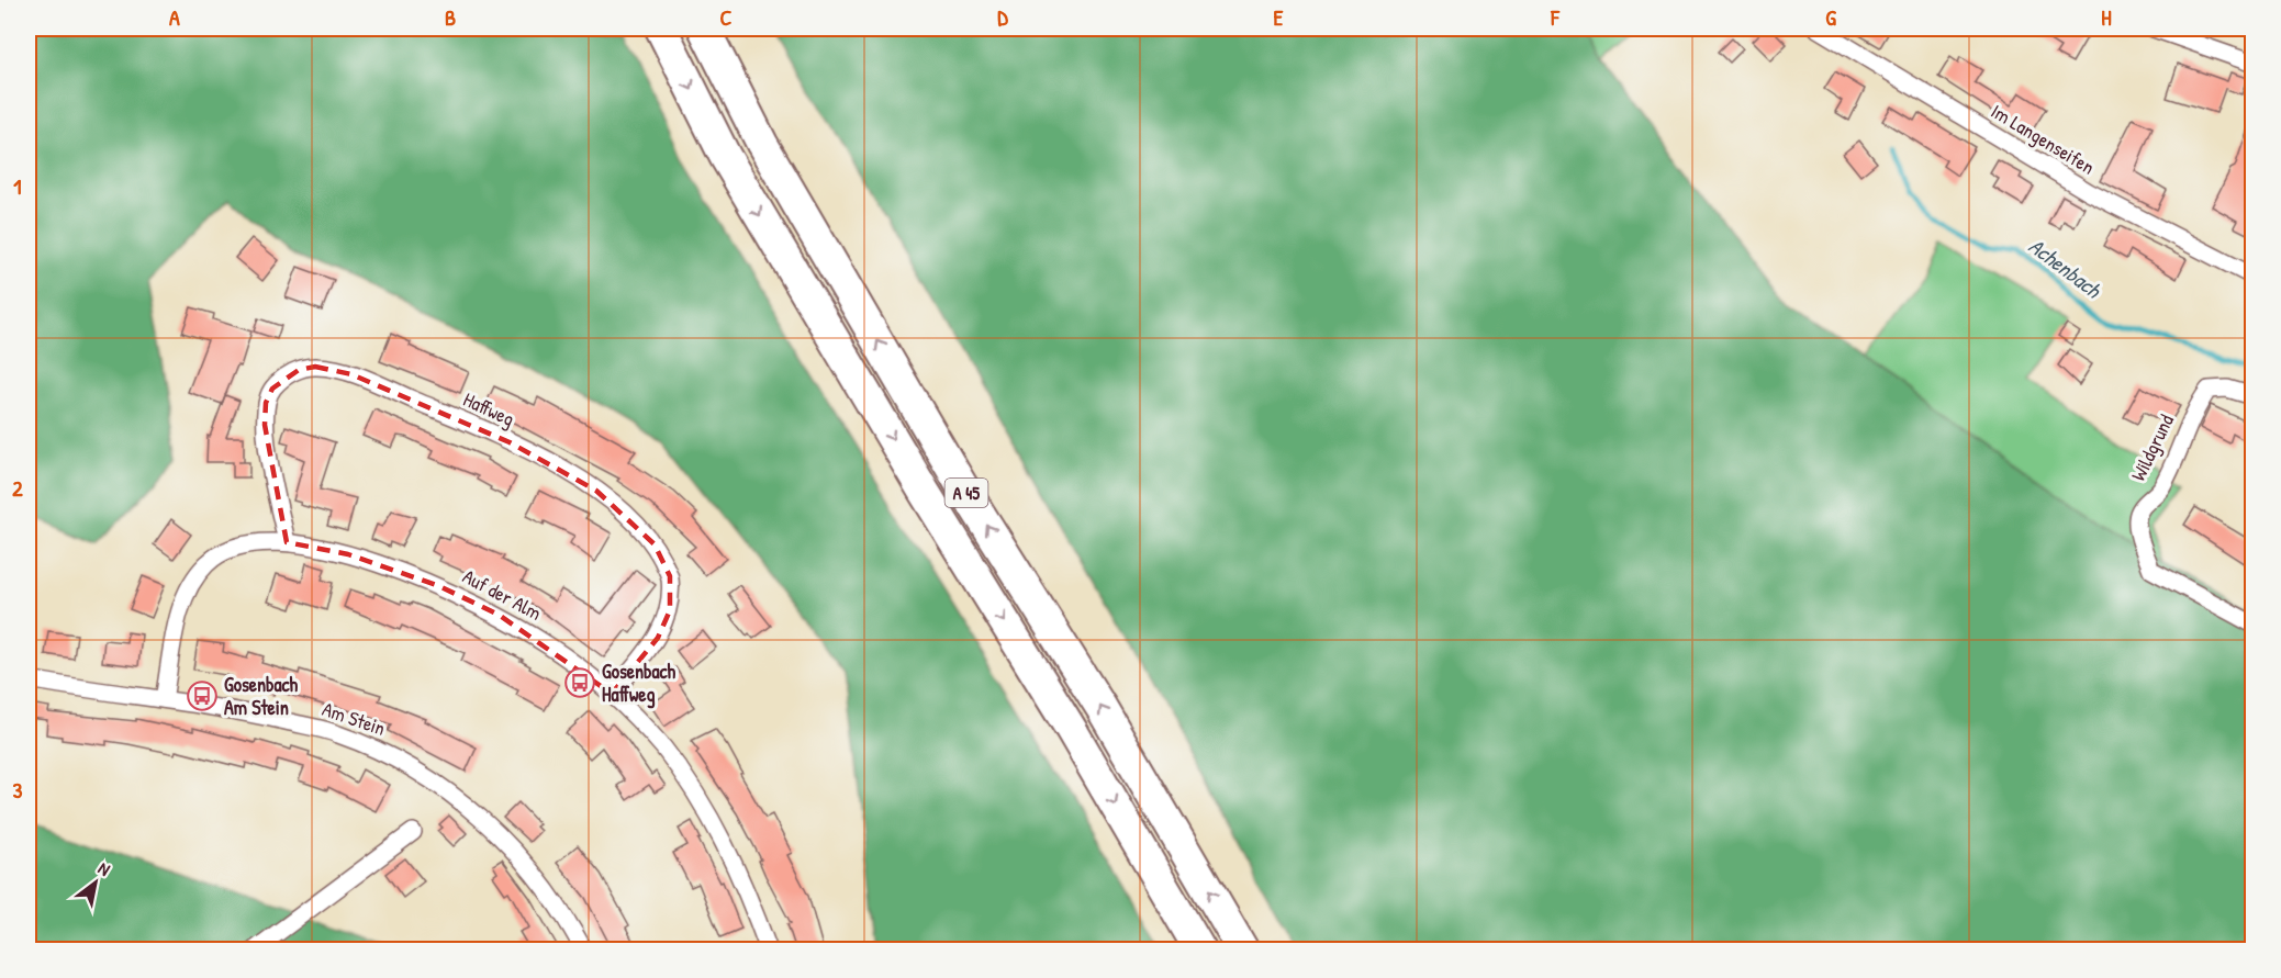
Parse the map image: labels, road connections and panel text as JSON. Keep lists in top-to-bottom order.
{
  "streets": {
    "highway": ["A 45"],
    "street": [
      "Im Langenseifen",
      "Haffweg",
      "Wildgrund",
      "Auf der Alm",
      "Am Stein"
    ]
  },
  "crossings": [
    ["Haffweg", "Auf der Alm"],
    ["Auf der Alm", "Am Stein"]
  ],
  "water": ["Achenbach"],
  "places": {
    "bus stop": ["Gosenbach Haffweg", "Gosenbach Am Stein"]
  },
  "north": "top right",
  "grid": {
    "columns": [
      "A",
      "B",
      "C",
      "D",
      "E",
      "F",
      "G",
      "H"
    ],
    "rows": ["1", "2", "3"]
  }
}
